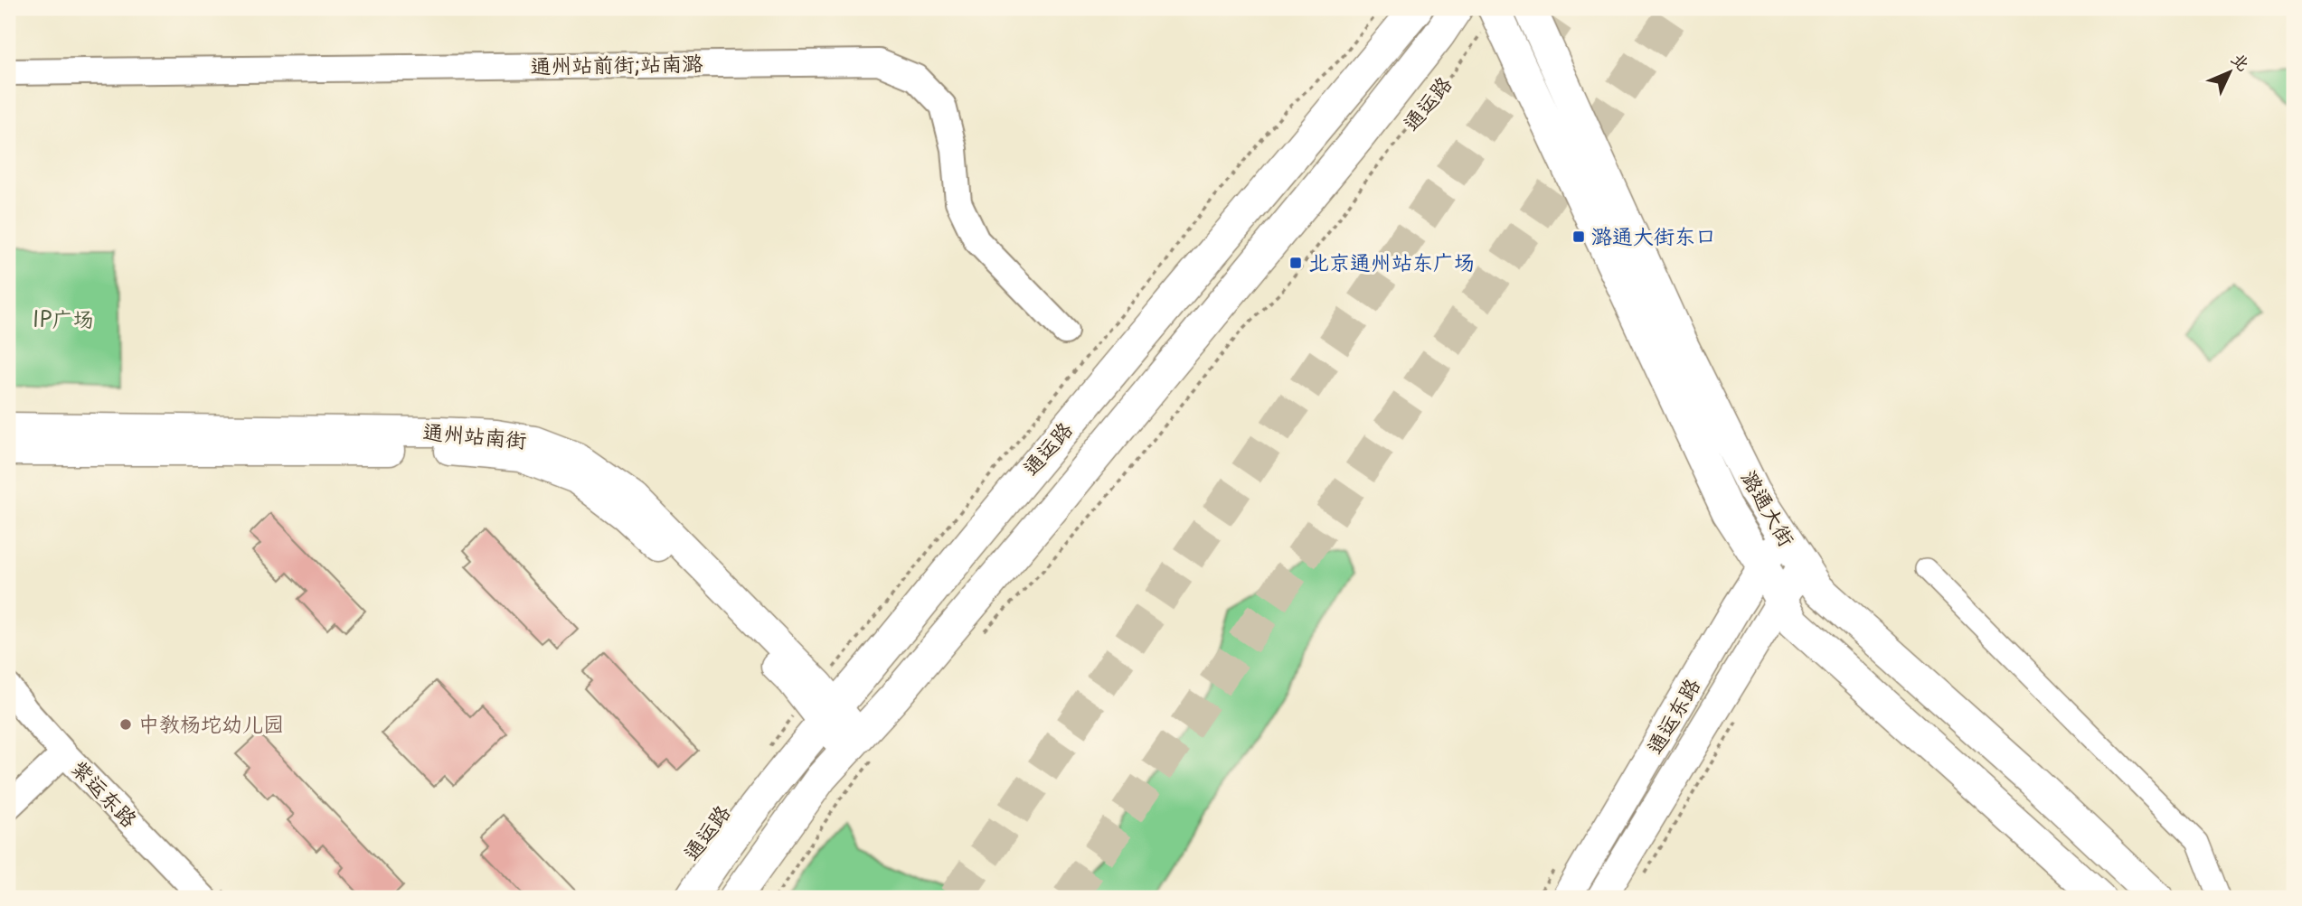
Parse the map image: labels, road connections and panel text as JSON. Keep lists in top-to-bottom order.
{
  "streets": {
    "main road": [
      "通运路",
      "通州站南街",
      "潞通大街",
      "通运东路"
    ],
    "street": ["通州站前街;站南潞", "紫运东路"]
  },
  "crossings": [
    ["通运路", "通州站南街"],
    ["通运路", "潞通大街"],
    ["潞通大街", "通运东路"]
  ],
  "parks": ["IP广场"],
  "places": {
    "transit": ["潞通大街东口", "北京通州站东广场"],
    "other": ["中教杨坨幼儿园"]
  },
  "north": "top right"
}
